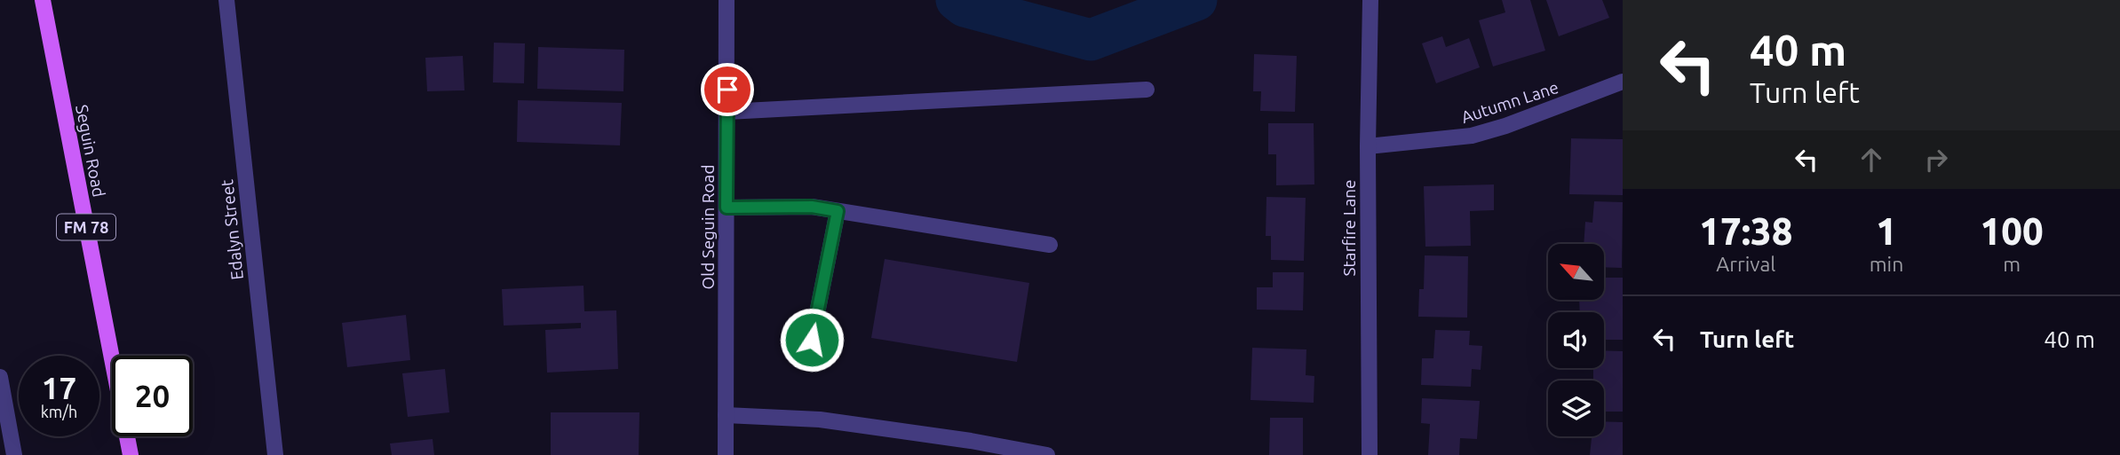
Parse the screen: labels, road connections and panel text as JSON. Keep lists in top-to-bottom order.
{
  "streets": {
    "main road": ["Seguin Road", "FM 78"],
    "street": [
      "Autumn Lane",
      "Old Seguin Road",
      "Starfire Lane",
      "Edalyn Street"
    ]
  },
  "crossings": [
    ["Autumn Lane", "Starfire Lane"]
  ],
  "north": "top left",
  "page": {
    "turn": ["40 m", "Turn left"],
    "eta": [
      "17:38",
      "Arrival",
      "1",
      "min",
      "100",
      "m"
    ],
    "list": [
      {
        "name": "Turn left",
        "value": "40 m"
      }
    ],
    "speed": "17 km/h",
    "limit": "20"
  }
}
